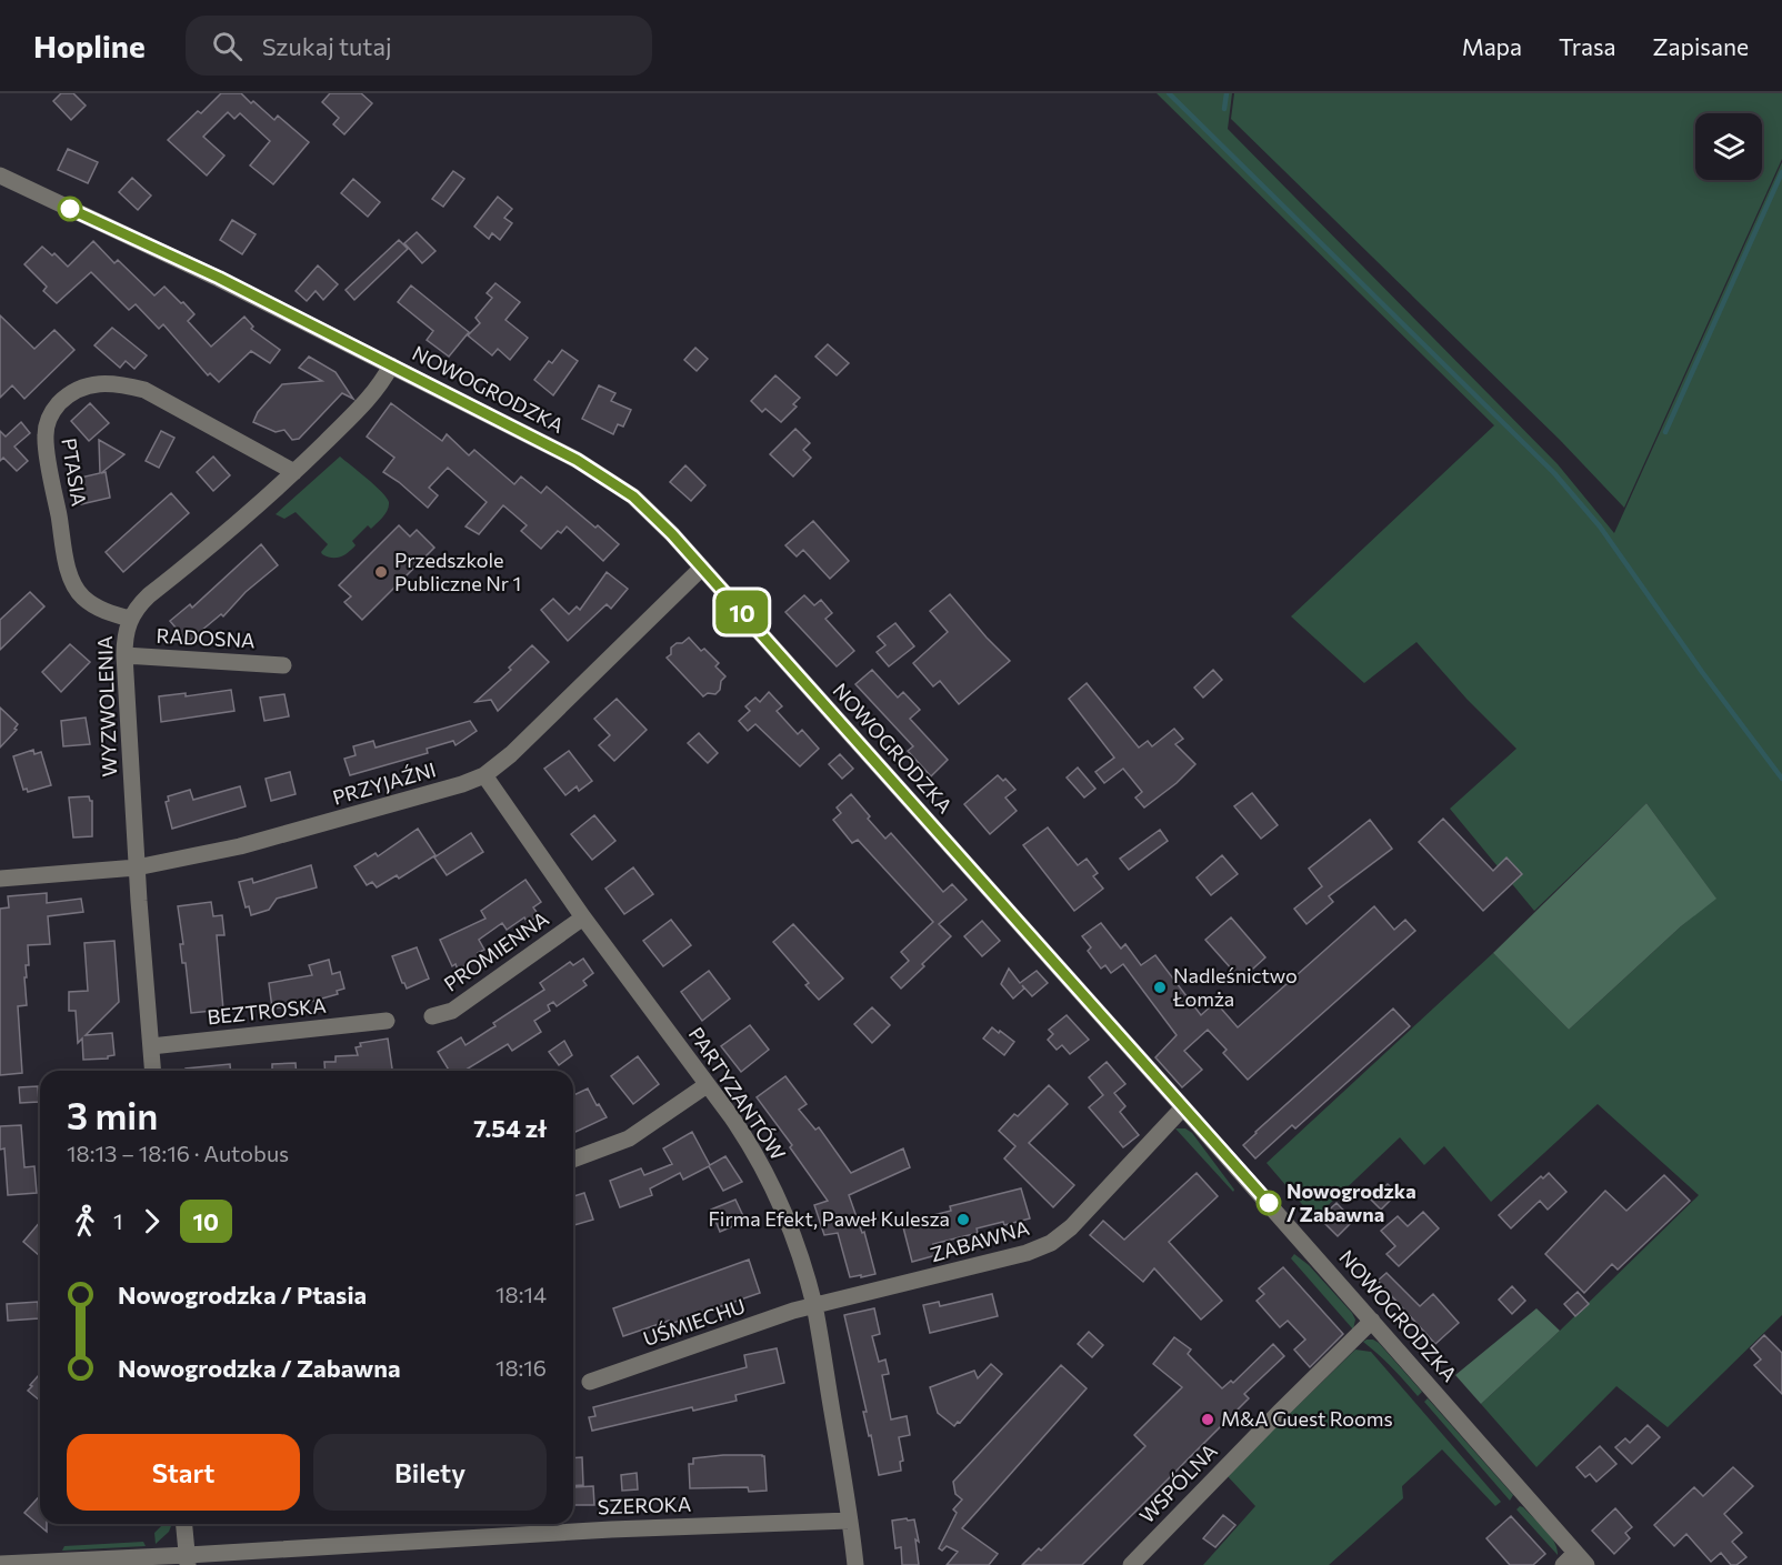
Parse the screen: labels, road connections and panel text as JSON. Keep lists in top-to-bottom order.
{
  "streets": {
    "street": [
      "NOWOGRODZKA",
      "PTASIA",
      "RADOSNA",
      "WYZWOLENIA",
      "PRZYJAŹNI",
      "PROMIENNA",
      "BEZTROSKA",
      "PARTYZANTÓW",
      "ZABAWNA",
      "UŚMIECHU",
      "WSPÓLNA",
      "SZEROKA"
    ]
  },
  "crossings": [
    ["NOWOGRODZKA", "WYZWOLENIA"],
    ["NOWOGRODZKA", "PRZYJAŹNI"],
    ["NOWOGRODZKA", "ZABAWNA"],
    ["NOWOGRODZKA", "WSPÓLNA"],
    ["PTASIA", "WYZWOLENIA"],
    ["RADOSNA", "WYZWOLENIA"],
    ["WYZWOLENIA", "PRZYJAŹNI"],
    ["WYZWOLENIA", "BEZTROSKA"],
    ["PRZYJAŹNI", "PARTYZANTÓW"],
    ["PROMIENNA", "PARTYZANTÓW"],
    ["PARTYZANTÓW", "ZABAWNA"],
    ["PARTYZANTÓW", "UŚMIECHU"],
    ["PARTYZANTÓW", "SZEROKA"],
    ["ZABAWNA", "UŚMIECHU"]
  ],
  "places": [
    "Przedszkole Publiczne Nr 1",
    "Nadleśnictwo Łomża",
    "Nowogrodzka / Zabawna",
    "Firma Efekt, Paweł Kulesza",
    "M&A Guest Rooms"
  ],
  "lines": ["bus line 10"],
  "page": {
    "header": "Hopline",
    "search": "Szukaj tutaj",
    "nav": ["Mapa", "Trasa", "Zapisane"],
    "on_map": "10",
    "heading": ["3 min", "18:13 – 18:16 · Autobus", "7.54 zł"],
    "legs": ["1", "10"],
    "list": [
      {
        "name": "Nowogrodzka / Ptasia",
        "value": "18:14"
      },
      {
        "name": "Nowogrodzka / Zabawna",
        "value": "18:16"
      }
    ],
    "buttons": ["Start", "Bilety"]
  }
}
